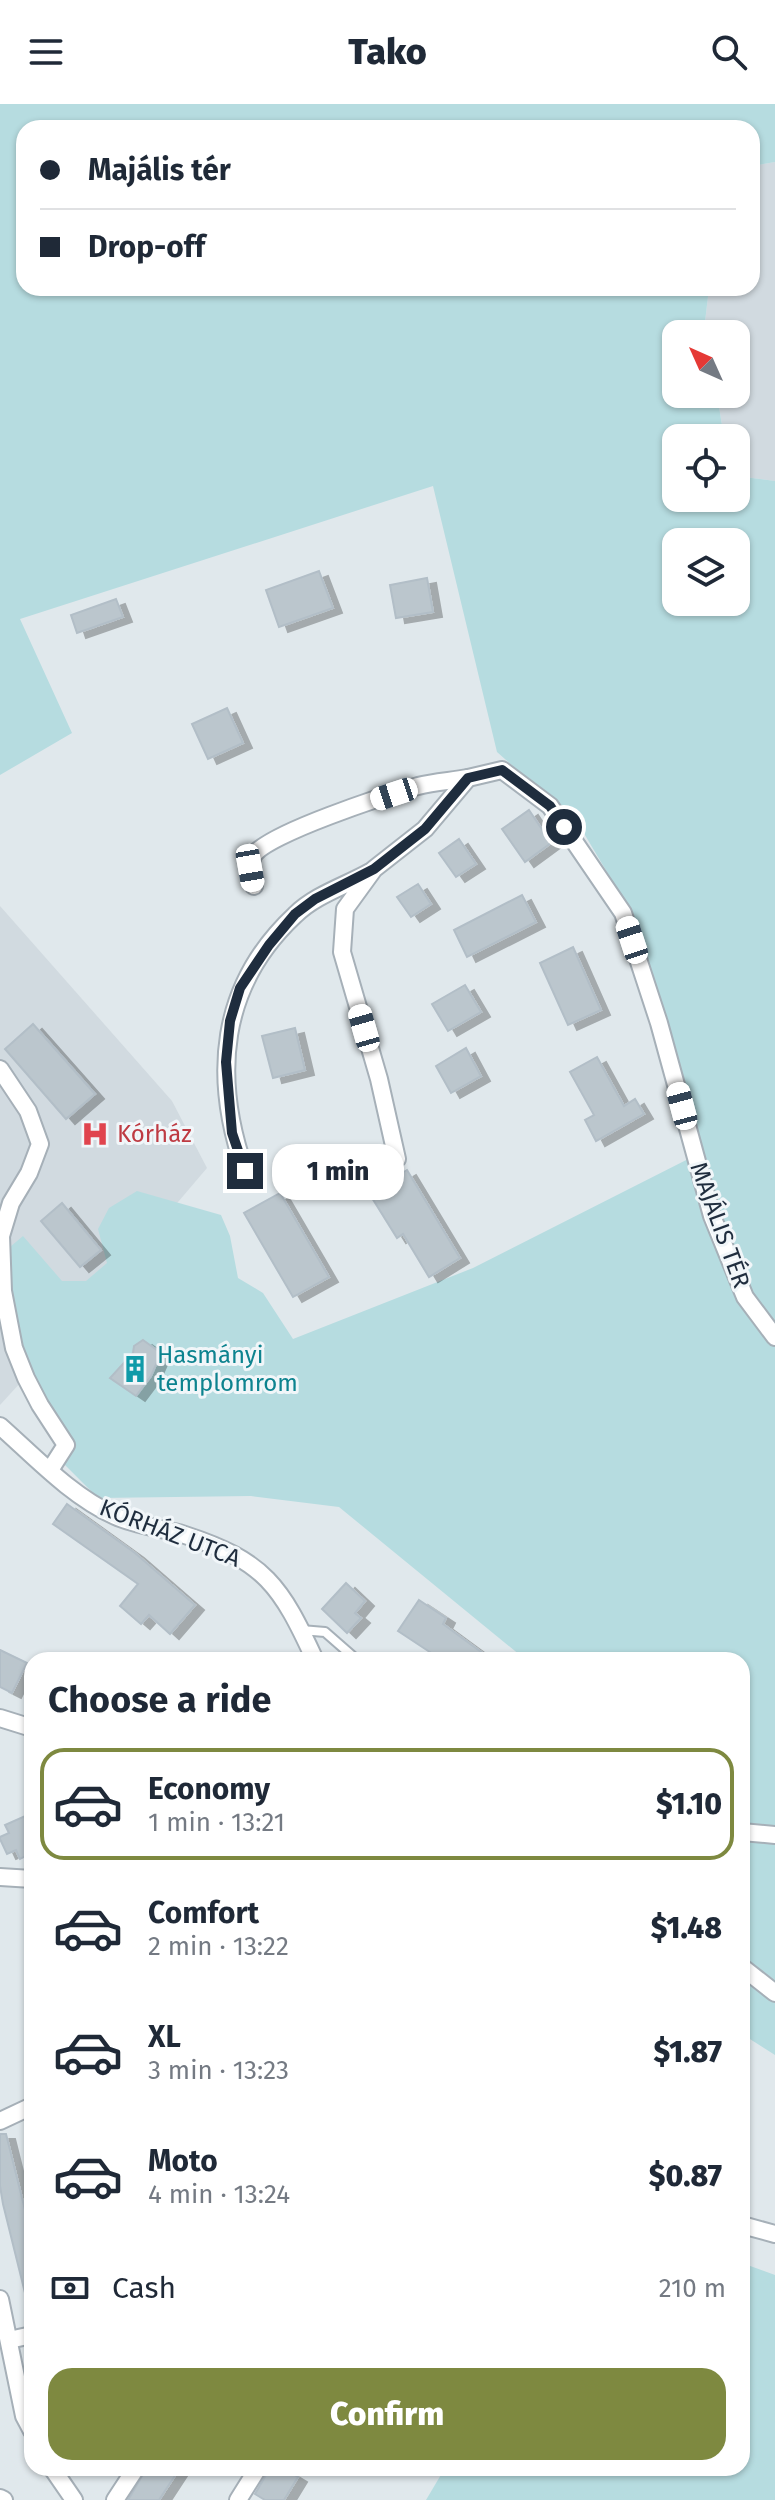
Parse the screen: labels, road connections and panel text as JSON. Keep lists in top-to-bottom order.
{
  "streets": {
    "street": ["MAJÁLIS TÉR", "KÓRHÁZ UTCA"]
  },
  "places": {
    "hospital": ["Kórház"],
    "building": ["Hasmányi templomrom"]
  },
  "north": "top left",
  "page": {
    "header": "Tako",
    "banner": ["Majális tér", "Drop-off"],
    "bubble": "1 min",
    "heading": "Choose a ride",
    "list": [
      {
        "name": "Economy",
        "note": "1 min · 13:21",
        "value": "$1.10"
      },
      {
        "name": "Comfort",
        "note": "2 min · 13:22",
        "value": "$1.48"
      },
      {
        "name": "XL",
        "note": "3 min · 13:23",
        "value": "$1.87"
      },
      {
        "name": "Moto",
        "note": "4 min · 13:24",
        "value": "$0.87"
      }
    ],
    "pay": ["Cash", "210 m"],
    "buttons": "Confirm"
  }
}
